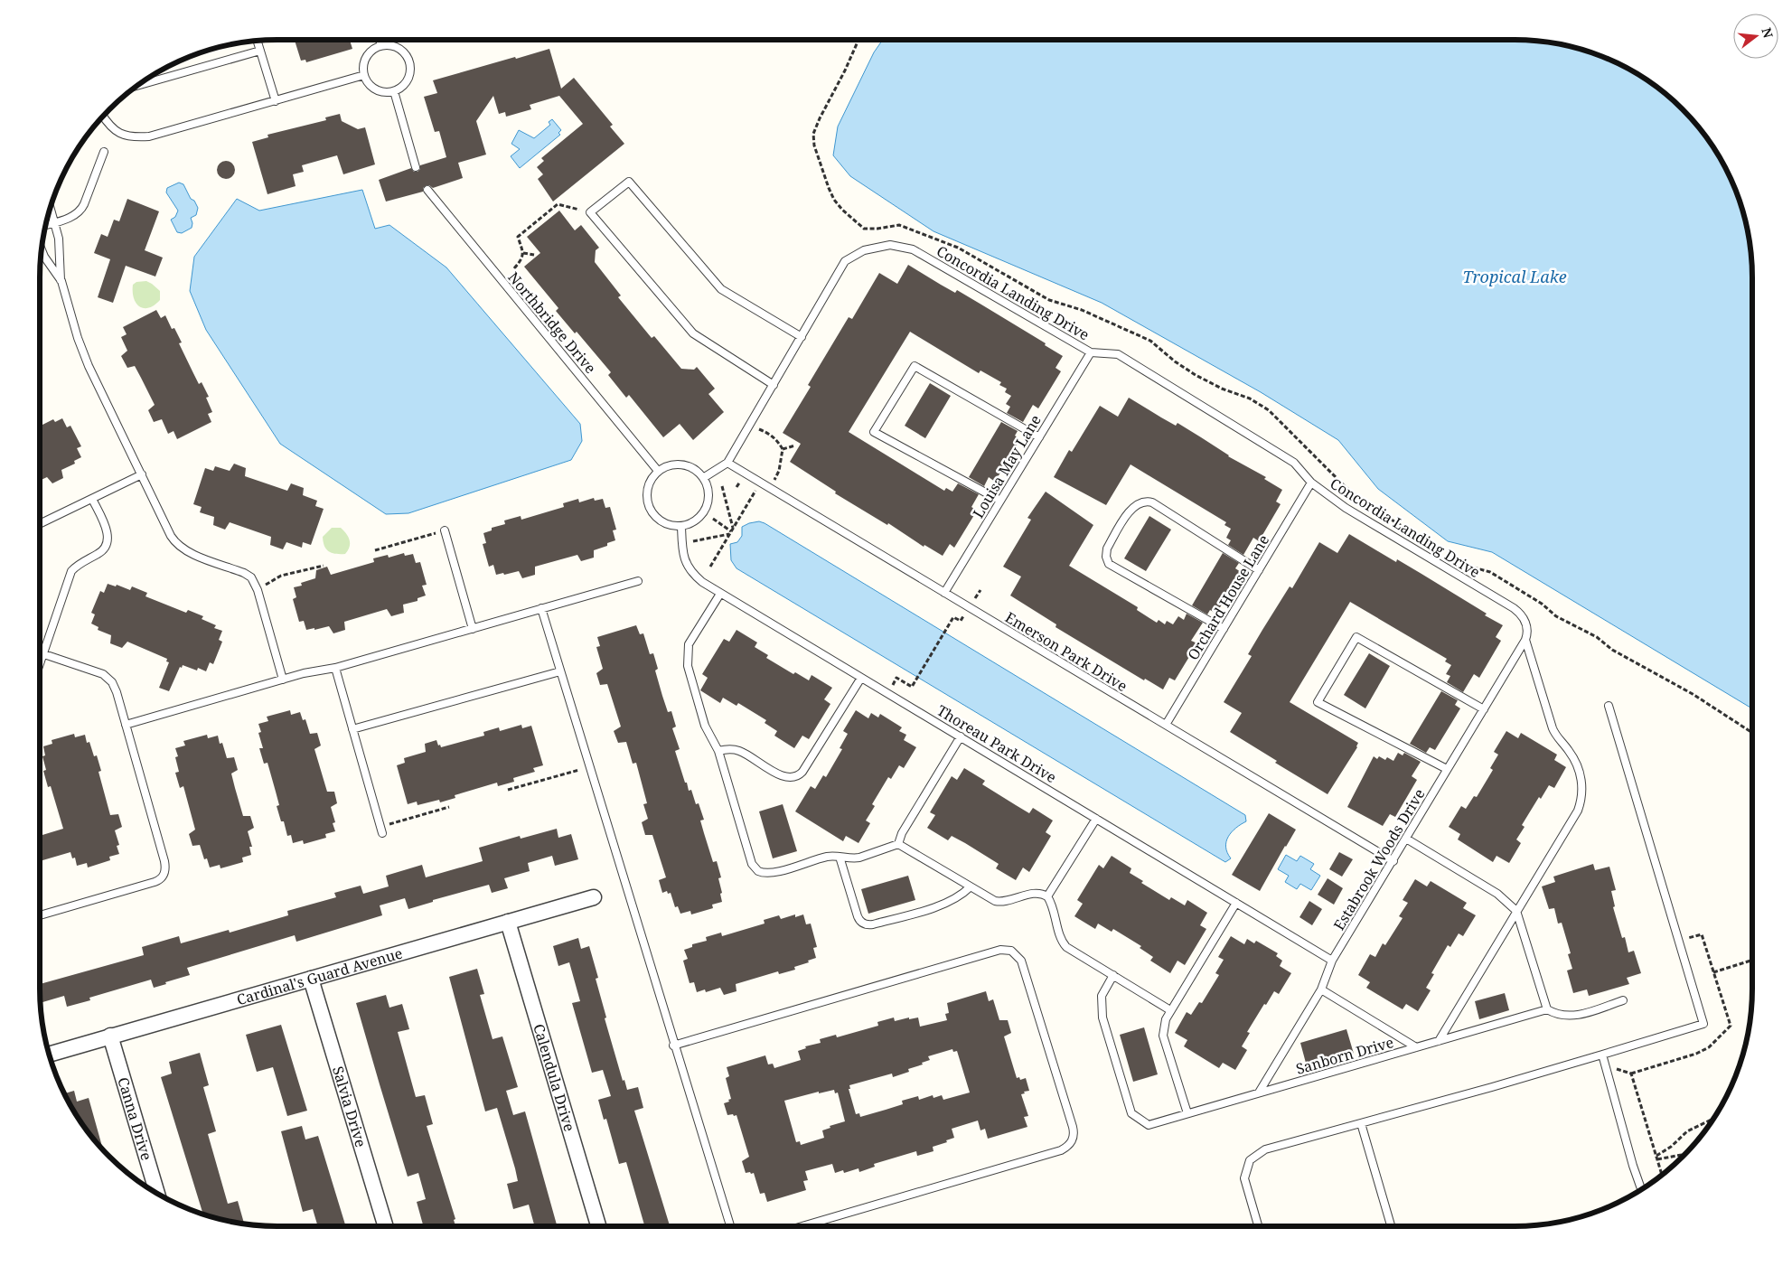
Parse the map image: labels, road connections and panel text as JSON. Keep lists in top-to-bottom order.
{
  "streets": {
    "street": [
      "Cardinal's Guard Avenue",
      "Calendula Drive",
      "Salvia Drive",
      "Canna Drive"
    ],
    "lane": [
      "Concordia Landing Drive",
      "Northbridge Drive",
      "Louisa May Lane",
      "Orchard House Lane",
      "Emerson Park Drive",
      "Thoreau Park Drive",
      "Estabrook Woods Drive",
      "Sanborn Drive"
    ]
  },
  "crossings": [
    ["Concordia Landing Drive", "Northbridge Drive"],
    ["Concordia Landing Drive", "Louisa May Lane"],
    ["Concordia Landing Drive", "Orchard House Lane"],
    ["Concordia Landing Drive", "Emerson Park Drive"],
    ["Concordia Landing Drive", "Thoreau Park Drive"],
    ["Concordia Landing Drive", "Estabrook Woods Drive"],
    ["Concordia Landing Drive", "Sanborn Drive"],
    ["Northbridge Drive", "Thoreau Park Drive"],
    ["Louisa May Lane", "Emerson Park Drive"],
    ["Orchard House Lane", "Emerson Park Drive"],
    ["Emerson Park Drive", "Estabrook Woods Drive"],
    ["Thoreau Park Drive", "Estabrook Woods Drive"],
    ["Estabrook Woods Drive", "Sanborn Drive"],
    ["Cardinal's Guard Avenue", "Calendula Drive"],
    ["Cardinal's Guard Avenue", "Salvia Drive"],
    ["Cardinal's Guard Avenue", "Canna Drive"]
  ],
  "water": ["Tropical Lake"],
  "north": "right"
}
